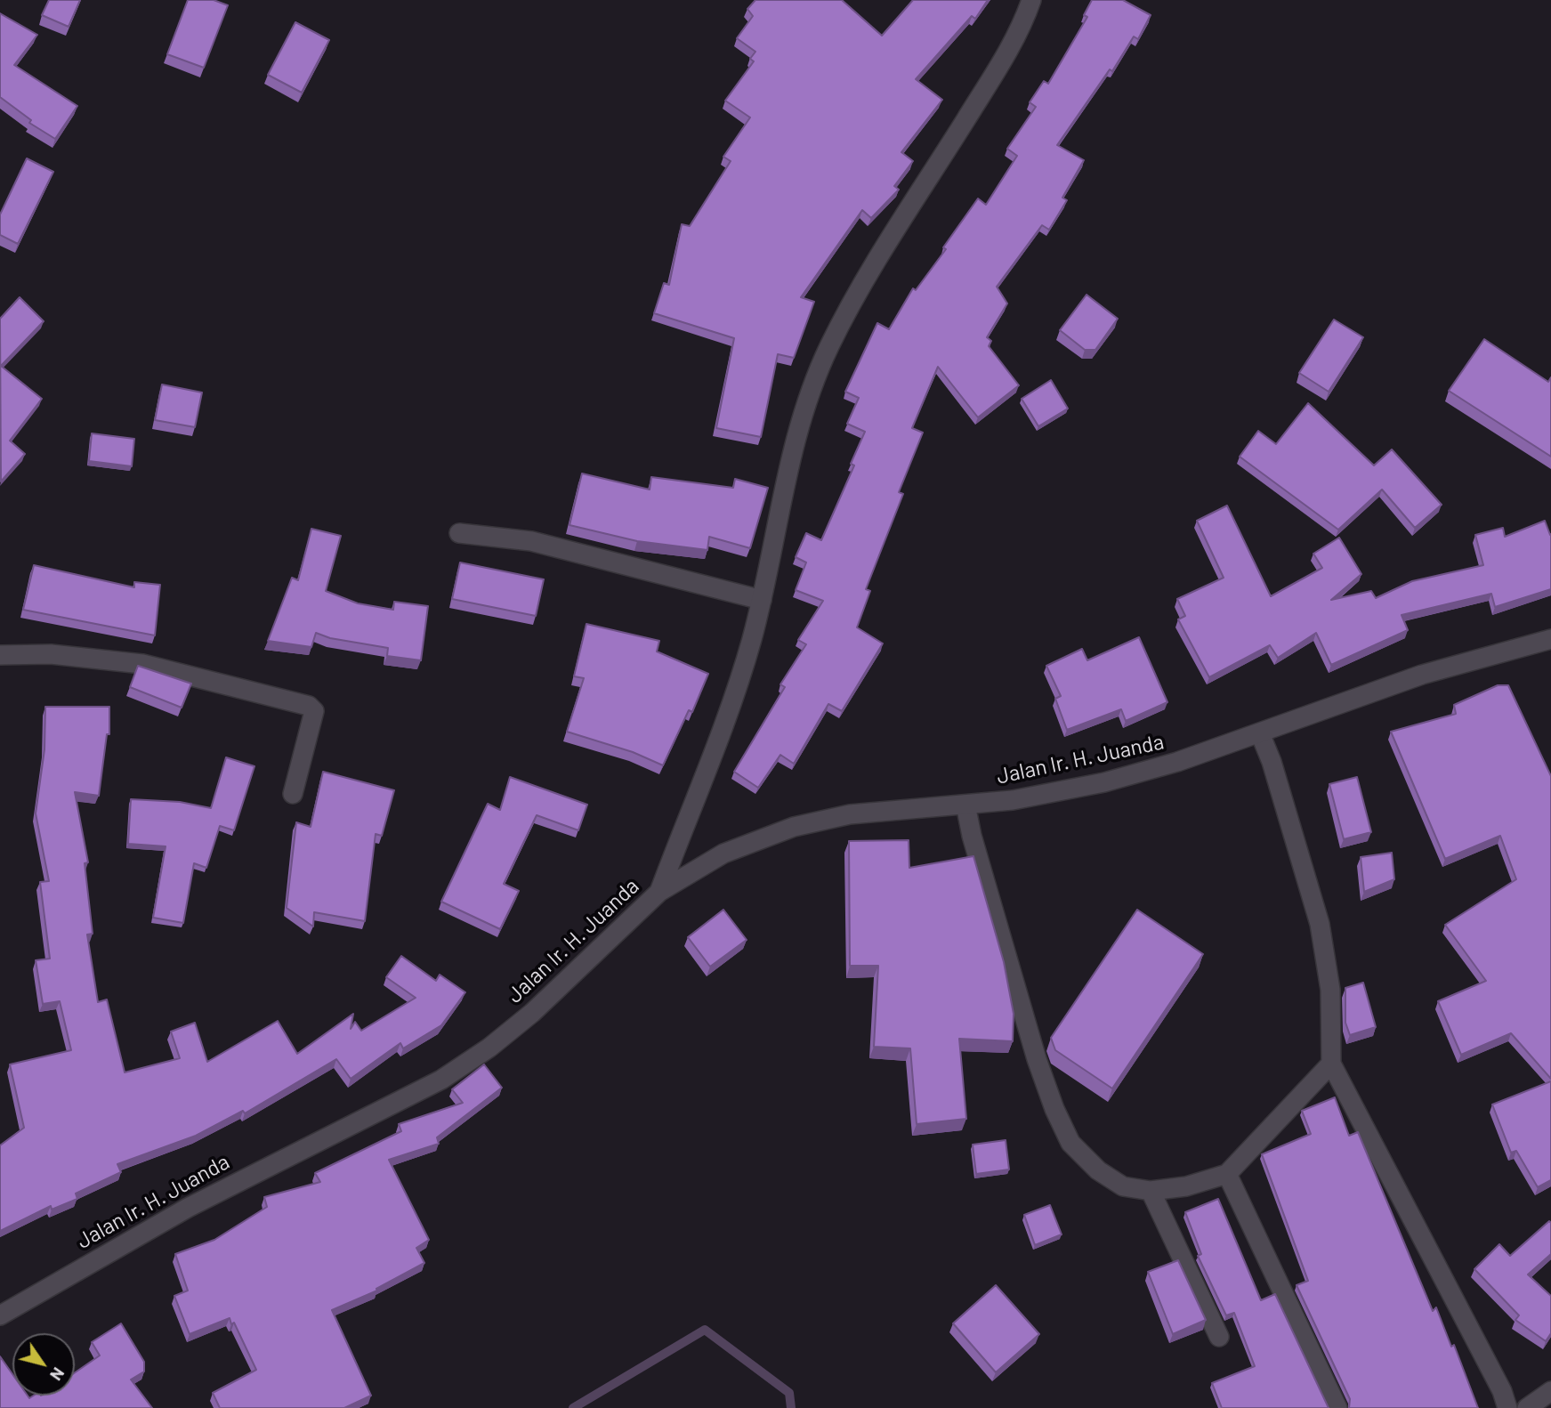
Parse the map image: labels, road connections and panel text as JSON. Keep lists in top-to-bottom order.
{
  "streets": {
    "street": ["Jalan Ir. H. Juanda"]
  },
  "north": "bottom right"
}
